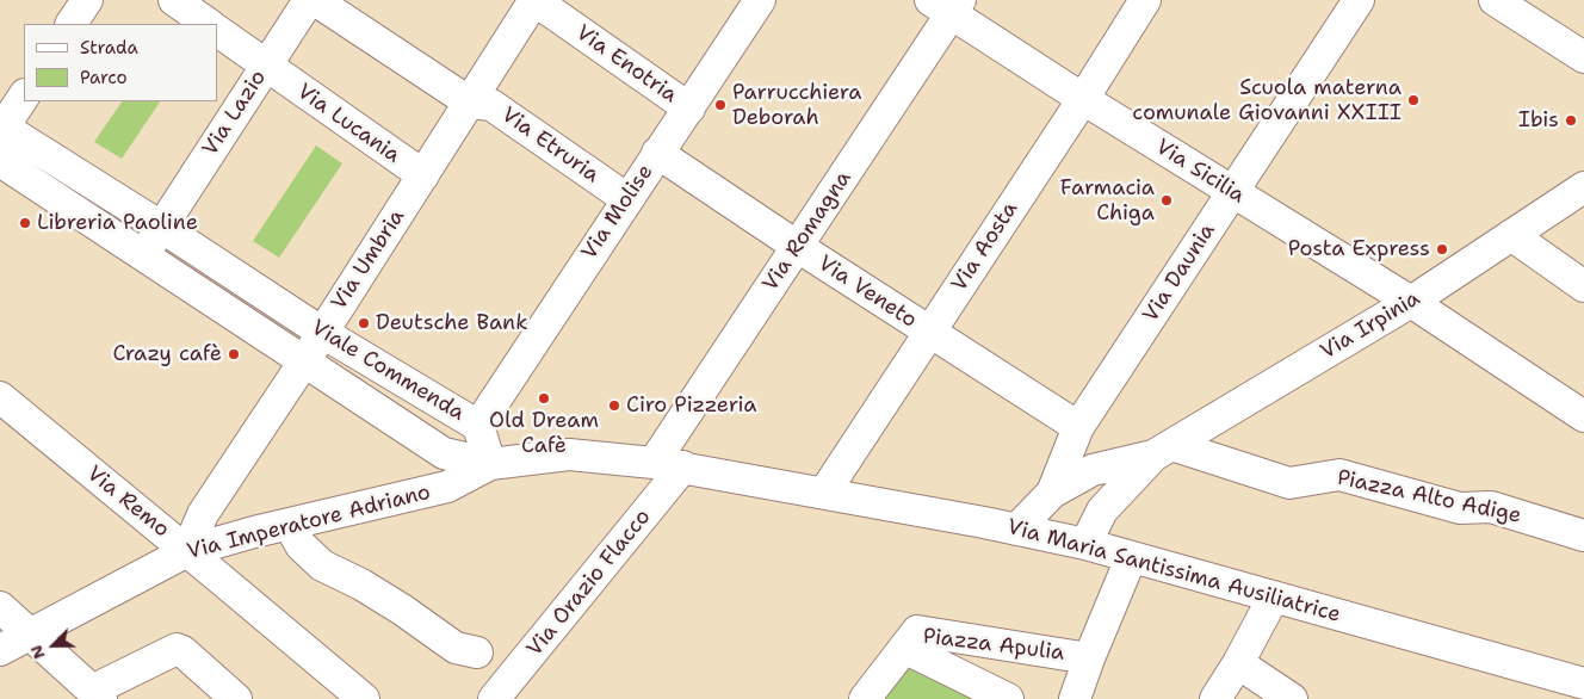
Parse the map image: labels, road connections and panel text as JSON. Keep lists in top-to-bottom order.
{
  "streets": {
    "street": [
      "Via Enotria",
      "Via Lazio",
      "Via Lucania",
      "Via Etruria",
      "Via Sicilia",
      "Via Molise",
      "Via Romagna",
      "Via Aosta",
      "Via Umbria",
      "Via Daunia",
      "Via Veneto",
      "Via Irpinia",
      "Viale Commenda",
      "Piazza Alto Adige",
      "Via Remo",
      "Via Imperatore Adriano",
      "Via Maria Santissima Ausiliatrice",
      "Via Orazio Flacco",
      "Piazza Apulia"
    ]
  },
  "crossings": [
    ["Via Enotria", "Via Molise"],
    ["Via Enotria", "Via Umbria"],
    ["Via Lazio", "Via Lucania"],
    ["Via Lazio", "Viale Commenda"],
    ["Via Lucania", "Via Umbria"],
    ["Via Etruria", "Via Molise"],
    ["Via Etruria", "Via Umbria"],
    ["Via Sicilia", "Via Romagna"],
    ["Via Sicilia", "Via Aosta"],
    ["Via Sicilia", "Via Daunia"],
    ["Via Sicilia", "Via Irpinia"],
    ["Via Molise", "Via Veneto"],
    ["Via Molise", "Viale Commenda"],
    ["Via Romagna", "Via Veneto"],
    ["Via Romagna", "Via Maria Santissima Ausiliatrice"],
    ["Via Aosta", "Via Veneto"],
    ["Via Aosta", "Via Maria Santissima Ausiliatrice"],
    ["Via Umbria", "Viale Commenda"],
    ["Via Umbria", "Via Remo"],
    ["Via Umbria", "Via Imperatore Adriano"],
    ["Via Daunia", "Via Veneto"],
    ["Via Irpinia", "Piazza Alto Adige"],
    ["Viale Commenda", "Via Imperatore Adriano"],
    ["Viale Commenda", "Via Maria Santissima Ausiliatrice"],
    ["Via Remo", "Via Imperatore Adriano"],
    ["Via Imperatore Adriano", "Via Maria Santissima Ausiliatrice"],
    ["Via Maria Santissima Ausiliatrice", "Via Orazio Flacco"],
    ["Via Maria Santissima Ausiliatrice", "Piazza Apulia"]
  ],
  "places": [
    "Scuola materna comunale Giovanni XXIII",
    "Parrucchiera Deborah",
    "Ibis",
    "Farmacia Chiga",
    "Libreria Paoline",
    "Posta Express",
    "Deutsche Bank",
    "Crazy cafè",
    "Old Dream Cafè",
    "Ciro Pizzeria"
  ],
  "legend": ["Strada", "Parco"],
  "north": "bottom left"
}
